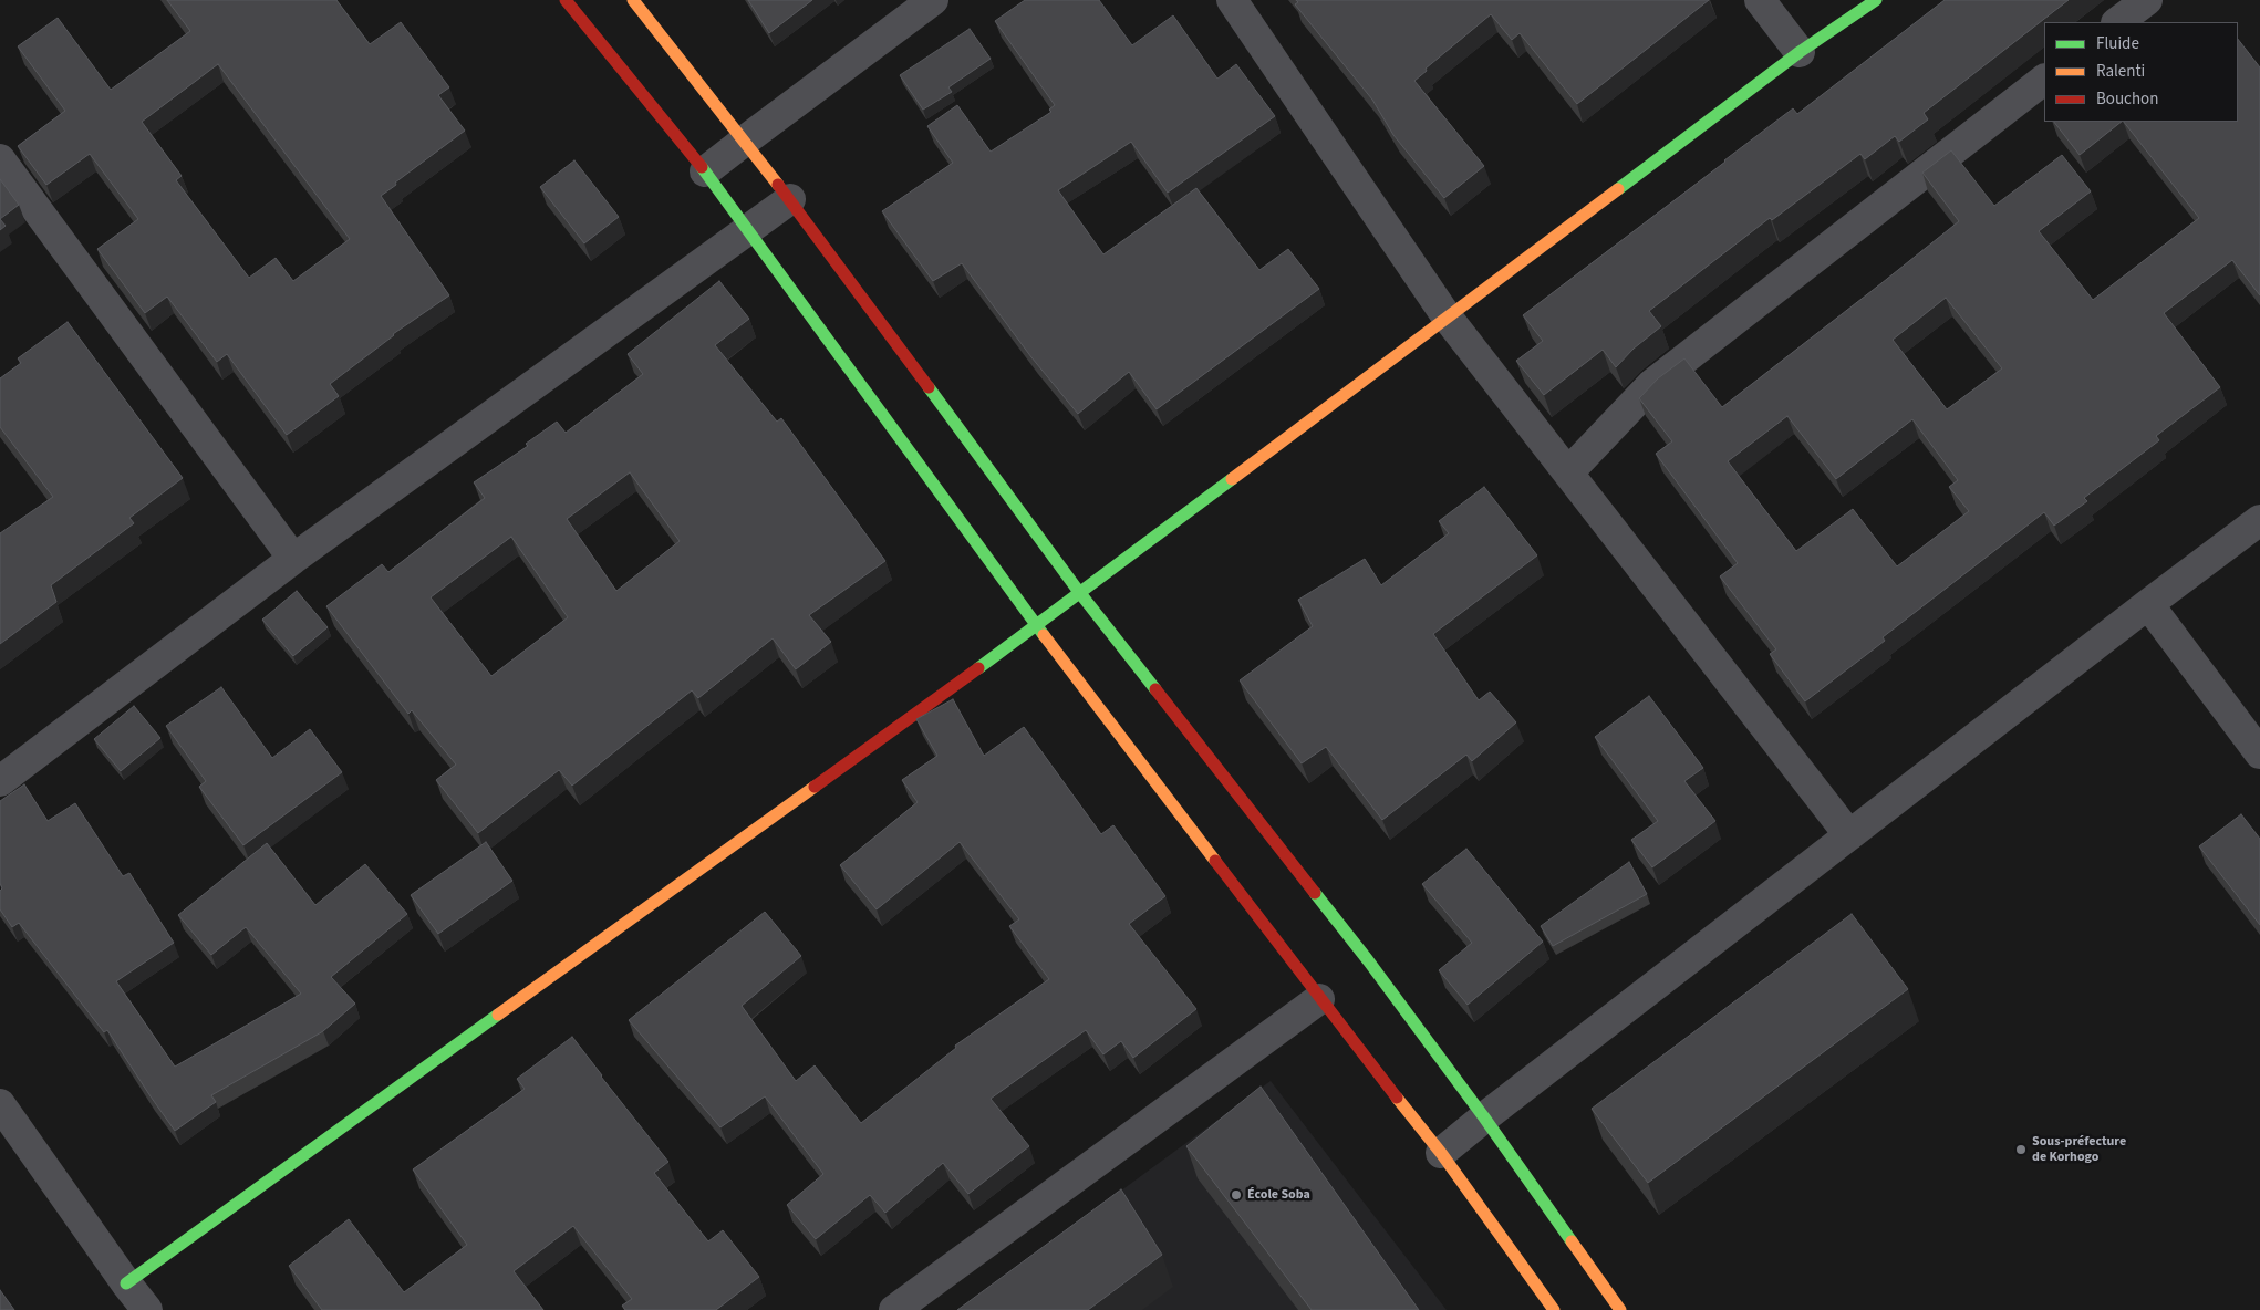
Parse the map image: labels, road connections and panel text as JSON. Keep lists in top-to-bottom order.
{
  "places": ["Sous-préfecture de Korhogo", "École Soba"],
  "legend": ["Fluide", "Ralenti", "Bouchon"]
}
